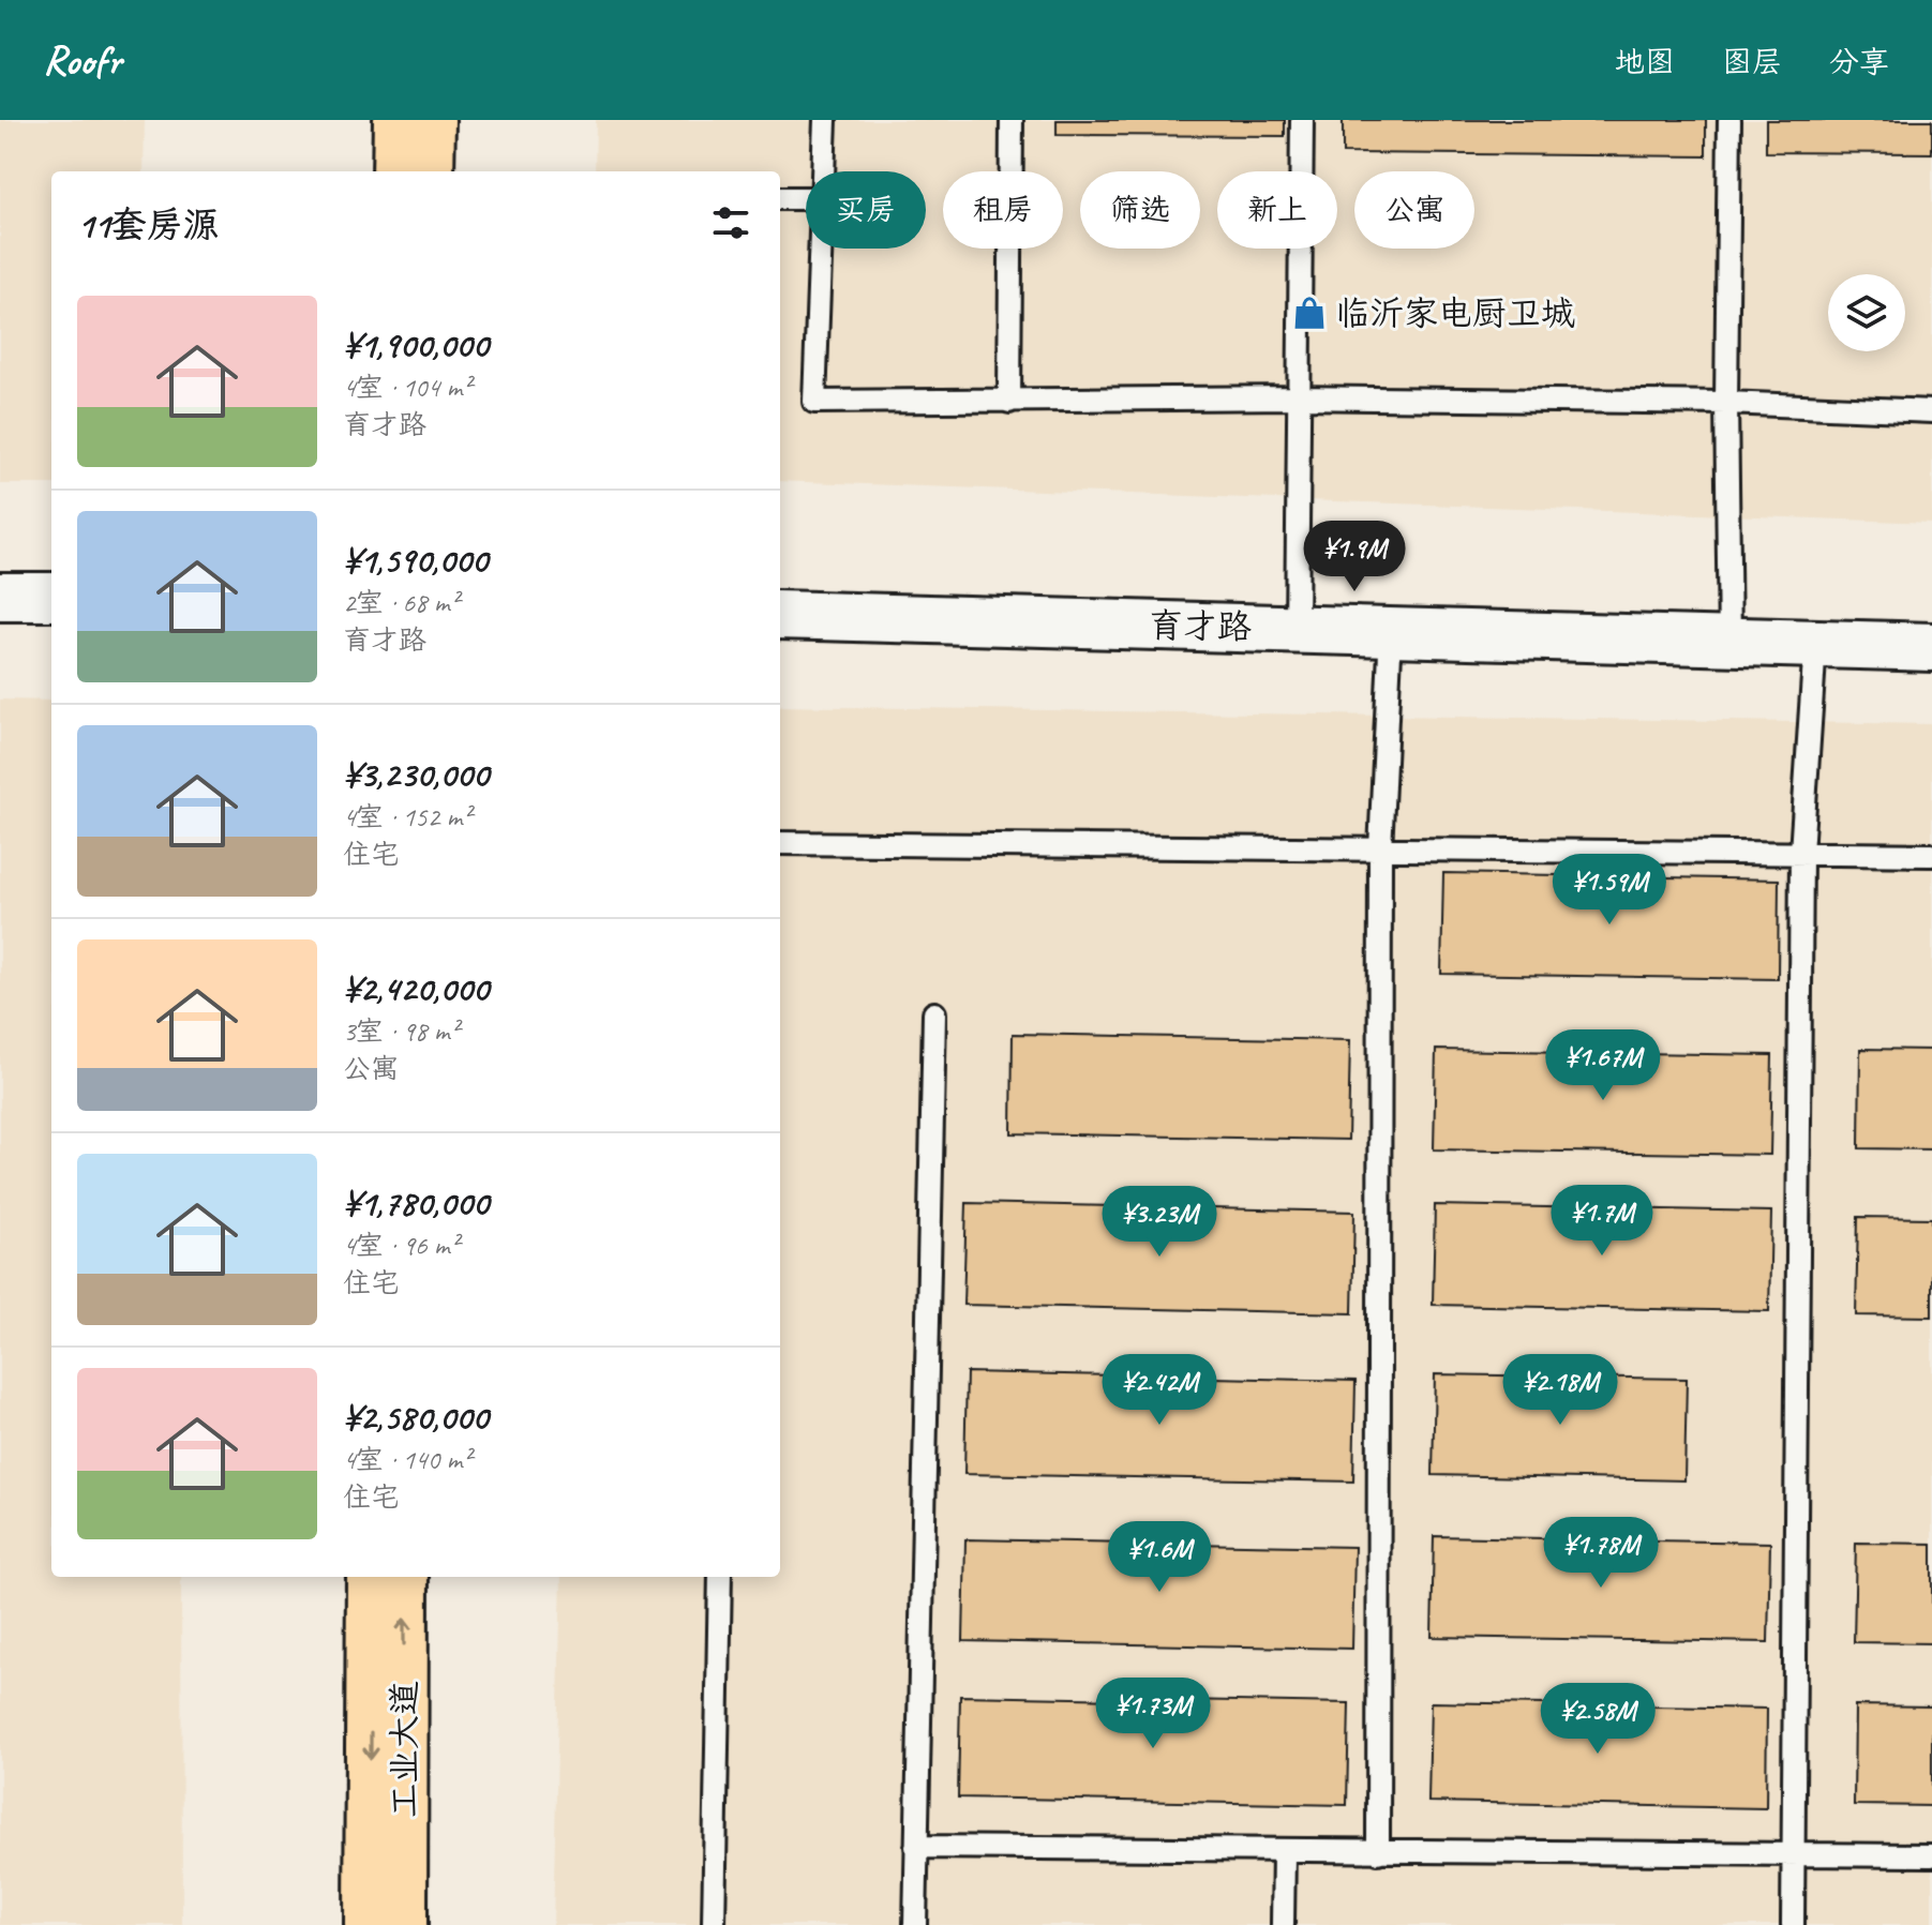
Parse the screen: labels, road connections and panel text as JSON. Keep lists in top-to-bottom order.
{
  "streets": {
    "main road": ["工业大道"],
    "street": ["育才路"]
  },
  "places": {
    "shop": ["临沂家电厨卫城"]
  },
  "page": {
    "header": "Roofr",
    "nav": ["地图", "图层", "分享"],
    "chip": [
      "买房",
      "租房",
      "筛选",
      "新上",
      "公寓"
    ],
    "heading": "11套房源",
    "list": [
      {
        "name": "¥1,900,000",
        "note": "4室 · 104 m² · 育才路"
      },
      {
        "name": "¥1,590,000",
        "note": "2室 · 68 m² · 育才路"
      },
      {
        "name": "¥3,230,000",
        "note": "4室 · 152 m² · 住宅"
      },
      {
        "name": "¥2,420,000",
        "note": "3室 · 98 m² · 公寓"
      },
      {
        "name": "¥1,780,000",
        "note": "4室 · 96 m² · 住宅"
      },
      {
        "name": "¥2,580,000",
        "note": "4室 · 140 m² · 住宅"
      }
    ],
    "price": [
      "¥1.9M",
      "¥1.59M",
      "¥1.67M",
      "¥1.7M",
      "¥3.23M",
      "¥2.42M",
      "¥2.18M",
      "¥1.78M",
      "¥1.6M",
      "¥1.73M",
      "¥2.58M"
    ]
  }
}
